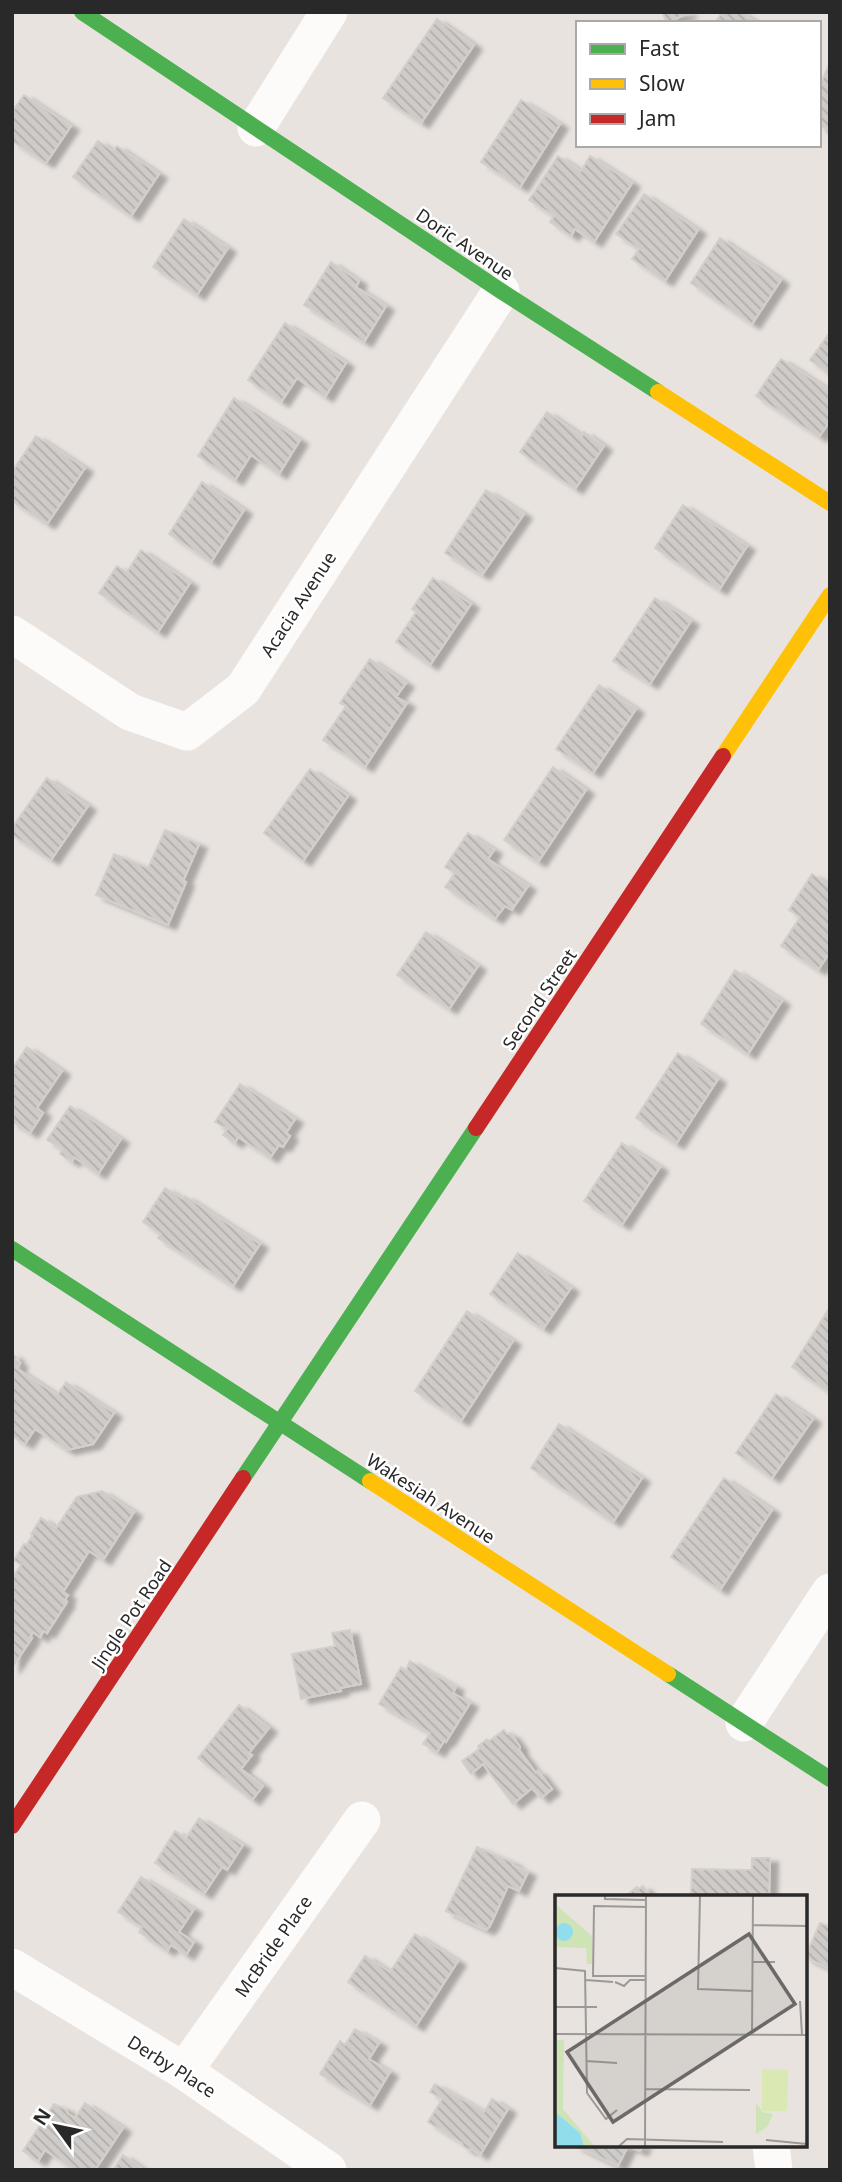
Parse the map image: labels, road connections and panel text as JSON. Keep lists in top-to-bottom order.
{
  "streets": {
    "street": [
      "Doric Avenue",
      "Acacia Avenue",
      "Second Street",
      "Wakesiah Avenue",
      "Jingle Pot Road",
      "McBride Place",
      "Derby Place"
    ]
  },
  "crossings": [
    ["Doric Avenue", "Acacia Avenue"],
    ["Second Street", "Wakesiah Avenue"],
    ["Second Street", "Jingle Pot Road"],
    ["Wakesiah Avenue", "Jingle Pot Road"],
    ["McBride Place", "Derby Place"]
  ],
  "legend": ["Fast", "Slow", "Jam"],
  "north": "top left"
}
